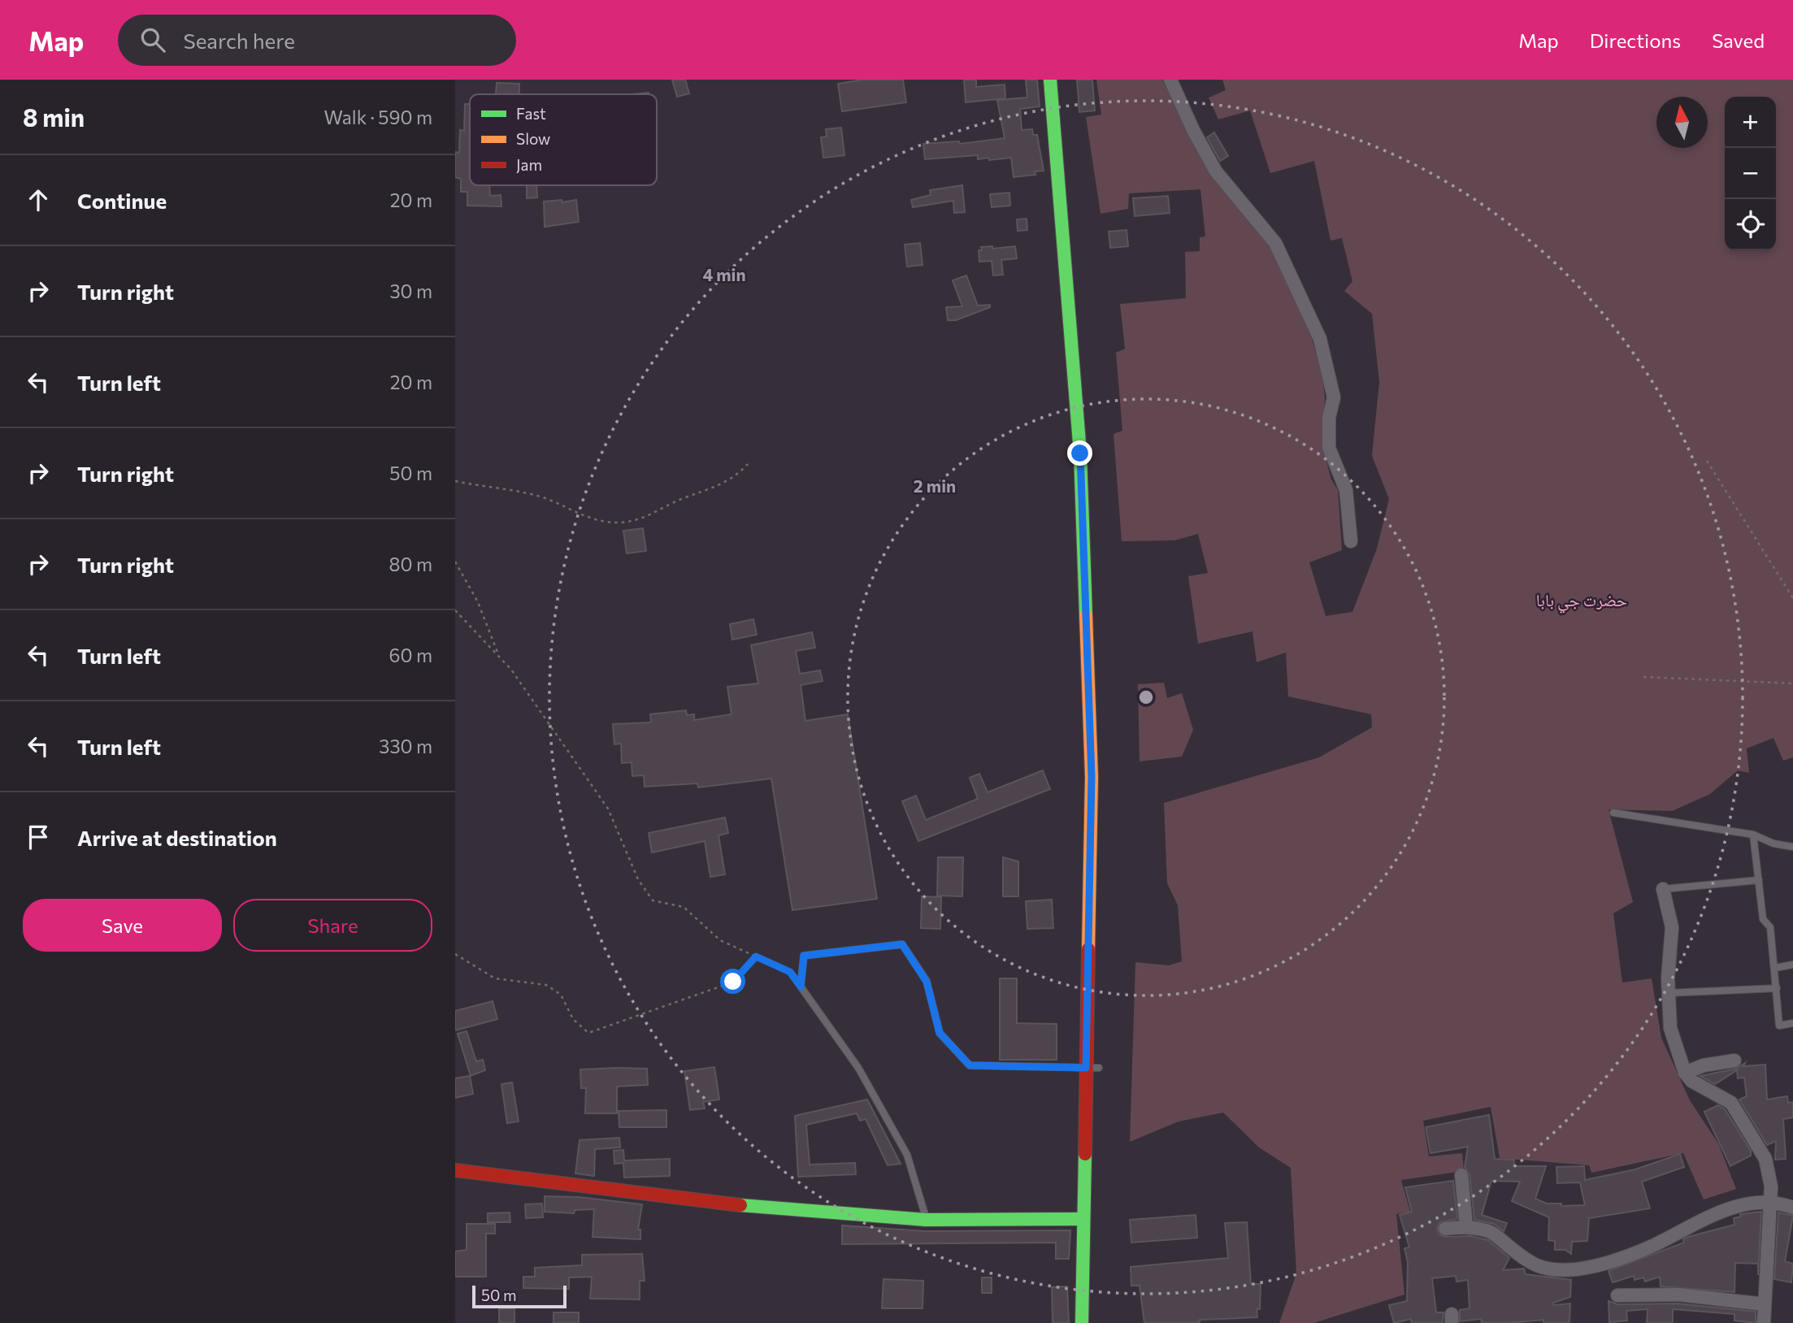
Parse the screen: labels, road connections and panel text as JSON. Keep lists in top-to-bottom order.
{
  "parks": ["حضرت جي بابا"],
  "legend": ["Fast", "Slow", "Jam"],
  "scale_bar": "50 m",
  "north": "top",
  "page": {
    "header": "Map",
    "search": "Search here",
    "nav": ["Map", "Directions", "Saved"],
    "heading": ["8 min", "Walk · 590 m"],
    "map_buttons": ["+", "−"],
    "list": [
      ["Continue", "20 m"],
      ["Turn right", "30 m"],
      ["Turn left", "20 m"],
      ["Turn right", "50 m"],
      ["Turn right", "80 m"],
      ["Turn left", "60 m"],
      ["Turn left", "330 m"],
      "Arrive at destination"
    ],
    "buttons": ["Save", "Share"],
    "scale": "50 m"
  },
  "rings": ["4 min", "2 min"]
}
